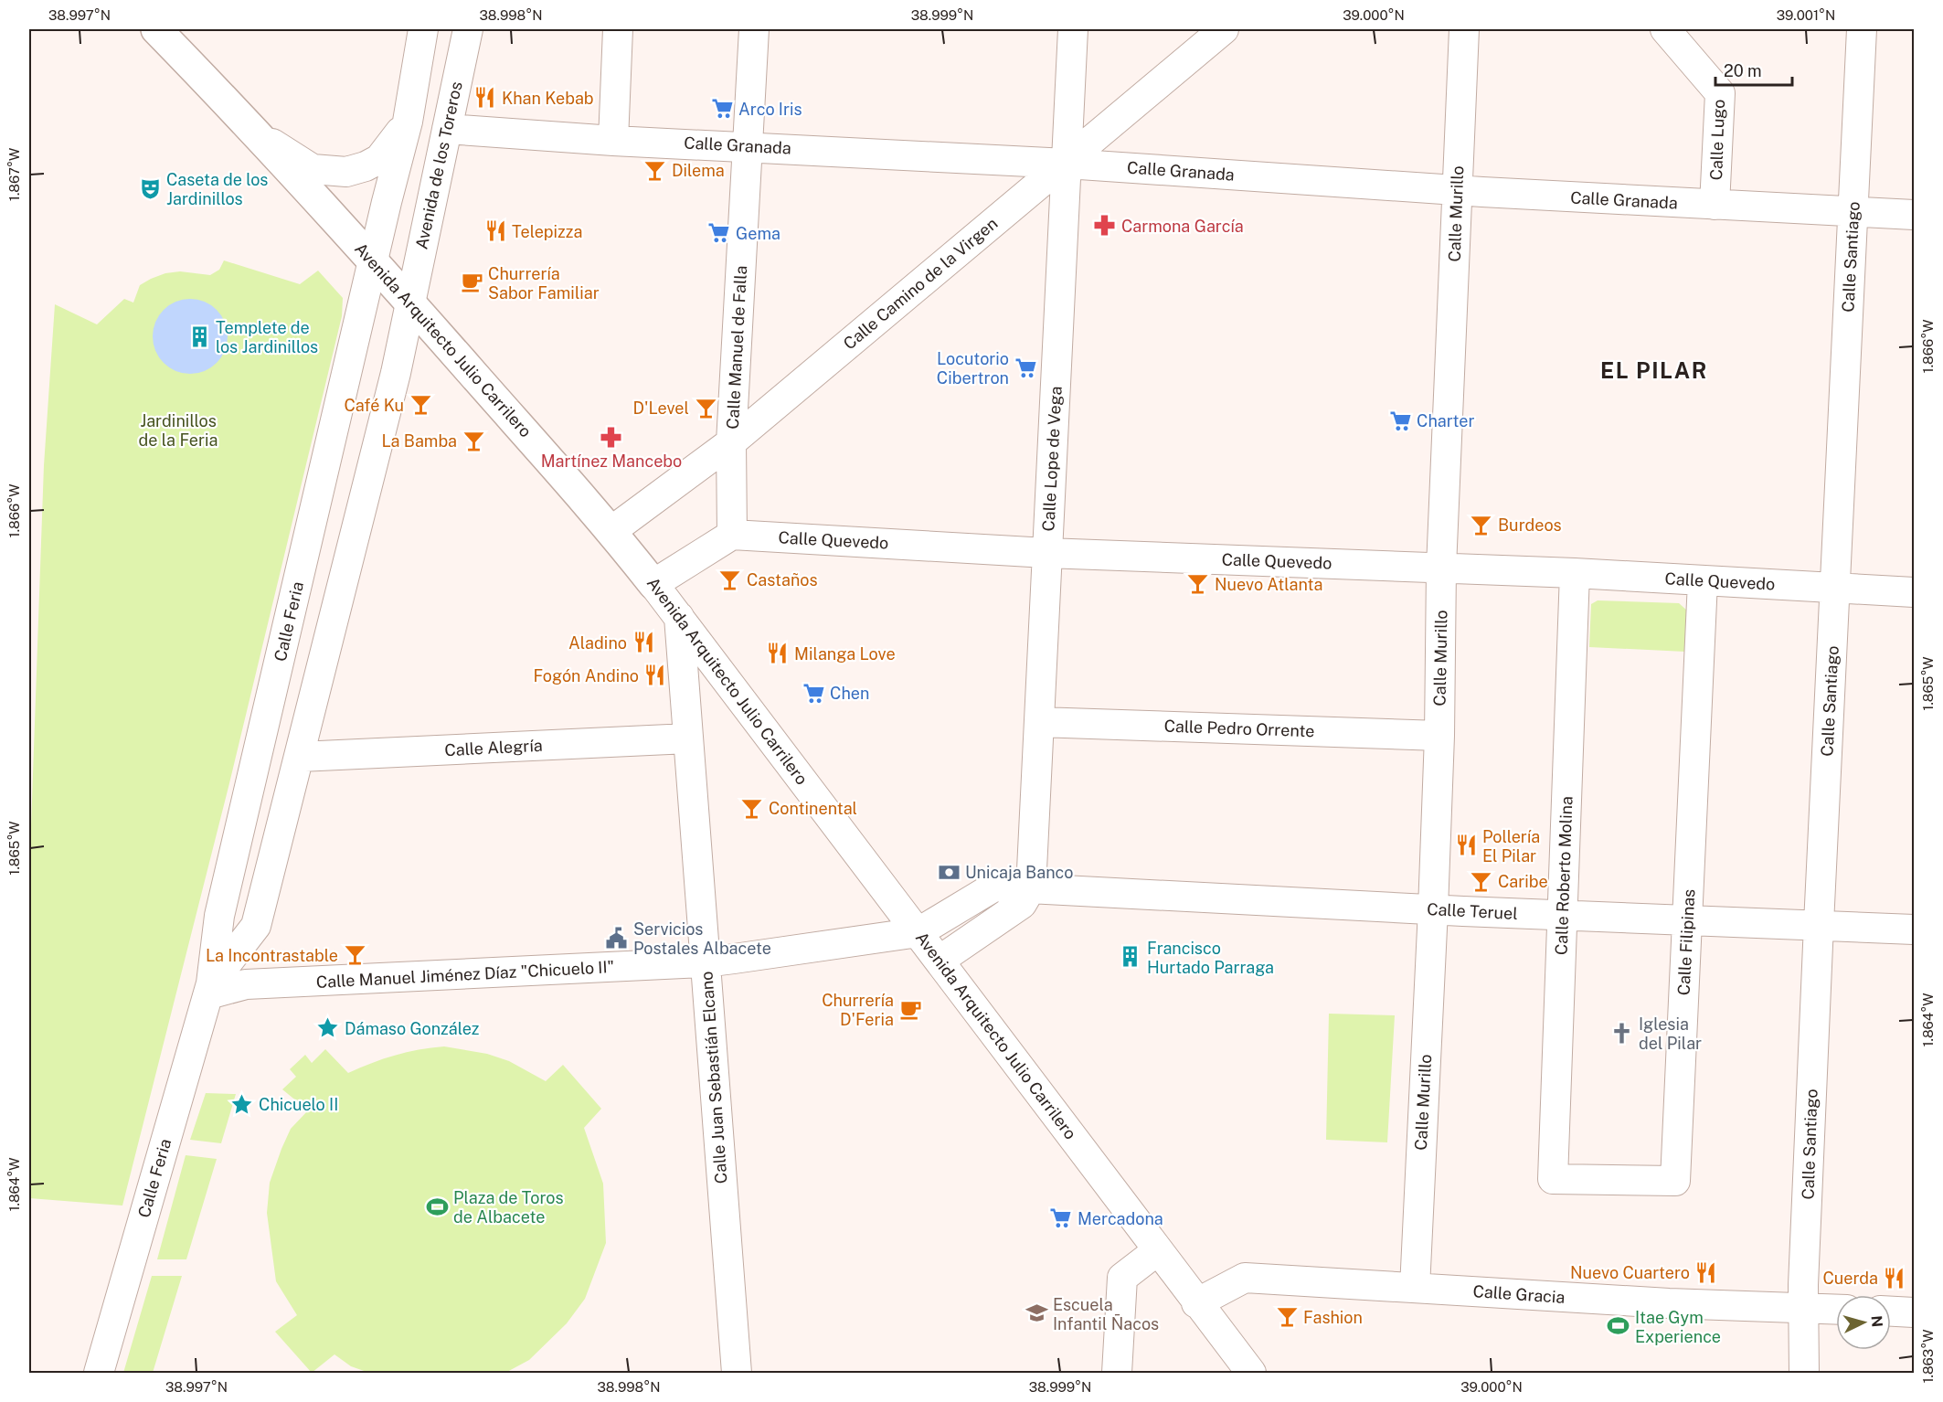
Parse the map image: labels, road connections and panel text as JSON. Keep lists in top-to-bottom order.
{
  "streets": {
    "street": [
      "Calle Lugo",
      "Calle Granada",
      "Avenida de los Toreros",
      "Calle Murillo",
      "Calle Santiago",
      "Calle Camino de la Virgen",
      "Avenida Arquitecto Julio Carrilero",
      "Calle Manuel de Falla",
      "Calle Lope de Vega",
      "Calle Quevedo",
      "Calle Feria",
      "Calle Pedro Orrente",
      "Calle Alegría",
      "Calle Roberto Molina",
      "Calle Teruel",
      "Calle Filipinas",
      "Calle Manuel Jiménez Díaz \"Chicuelo II\"",
      "Calle Juan Sebastián Elcano",
      "Calle Gracia"
    ]
  },
  "crossings": [
    ["Calle Lugo", "Calle Granada"],
    ["Calle Granada", "Avenida de los Toreros"],
    ["Calle Granada", "Calle Murillo"],
    ["Calle Granada", "Calle Santiago"],
    ["Calle Granada", "Calle Camino de la Virgen"],
    ["Calle Granada", "Calle Manuel de Falla"],
    ["Calle Granada", "Calle Lope de Vega"],
    ["Avenida de los Toreros", "Avenida Arquitecto Julio Carrilero"],
    ["Avenida de los Toreros", "Calle Feria"],
    ["Calle Murillo", "Calle Quevedo"],
    ["Calle Murillo", "Calle Pedro Orrente"],
    ["Calle Murillo", "Calle Teruel"],
    ["Calle Murillo", "Calle Gracia"],
    ["Calle Santiago", "Calle Quevedo"],
    ["Calle Santiago", "Calle Teruel"],
    ["Calle Santiago", "Calle Gracia"],
    ["Calle Camino de la Virgen", "Avenida Arquitecto Julio Carrilero"],
    ["Calle Camino de la Virgen", "Calle Manuel de Falla"],
    ["Calle Camino de la Virgen", "Calle Lope de Vega"],
    ["Avenida Arquitecto Julio Carrilero", "Calle Feria"],
    ["Avenida Arquitecto Julio Carrilero", "Calle Teruel"],
    ["Avenida Arquitecto Julio Carrilero", "Calle Manuel Jiménez Díaz \"Chicuelo II\""],
    ["Avenida Arquitecto Julio Carrilero", "Calle Juan Sebastián Elcano"],
    ["Avenida Arquitecto Julio Carrilero", "Calle Gracia"],
    ["Calle Manuel de Falla", "Calle Quevedo"],
    ["Calle Lope de Vega", "Calle Quevedo"],
    ["Calle Lope de Vega", "Calle Pedro Orrente"],
    ["Calle Lope de Vega", "Calle Teruel"],
    ["Calle Quevedo", "Calle Roberto Molina"],
    ["Calle Quevedo", "Calle Filipinas"],
    ["Calle Feria", "Calle Alegría"],
    ["Calle Feria", "Calle Manuel Jiménez Díaz \"Chicuelo II\""],
    ["Calle Alegría", "Calle Juan Sebastián Elcano"],
    ["Calle Roberto Molina", "Calle Teruel"],
    ["Calle Roberto Molina", "Calle Filipinas"],
    ["Calle Teruel", "Calle Filipinas"],
    ["Calle Teruel", "Calle Manuel Jiménez Díaz \"Chicuelo II\""],
    ["Calle Manuel Jiménez Díaz \"Chicuelo II\"", "Calle Juan Sebastián Elcano"]
  ],
  "districts": ["EL PILAR"],
  "parks": ["Jardinillos de la Feria"],
  "places": {
    "restaurant": [
      "Khan Kebab",
      "Telepizza",
      "Aladino",
      "Milanga Love",
      "Fogón Andino",
      "Pollería El Pilar",
      "Nuevo Cuartero",
      "Cuerda"
    ],
    "supermarket": [
      "Arco Iris",
      "Gema",
      "Locutorio Cibertron",
      "Charter",
      "Chen",
      "Mercadona"
    ],
    "bar": [
      "Dilema",
      "Café Ku",
      "D'Level",
      "La Bamba",
      "Burdeos",
      "Castaños",
      "Nuevo Atlanta",
      "Continental",
      "Caribe",
      "La Incontrastable",
      "Fashion"
    ],
    "theatre": ["Caseta de los Jardinillos"],
    "pharmacy": ["Carmona García", "Martínez Mancebo"],
    "cafe": ["Churrería Sabor Familiar", "Churrería D'Feria"],
    "building": ["Templete de los Jardinillos", "Francisco Hurtado Parraga"],
    "bank": ["Unicaja Banco"],
    "public building": ["Servicios Postales Albacete"],
    "place": ["Dámaso González", "Chicuelo II"],
    "church": ["Iglesia del Pilar"],
    "sports": ["Plaza de Toros de Albacete", "Itae Gym Experience"],
    "school or university": ["Escuela Infantil Ñacos"]
  },
  "scale_bar": "20 m",
  "north": "right",
  "coordinates": [
    "38.997°N",
    "38.998°N",
    "38.999°N",
    "39.000°N",
    "39.001°N",
    "1.867°W",
    "1.866°W",
    "1.865°W",
    "1.864°W",
    "1.863°W"
  ]
}
